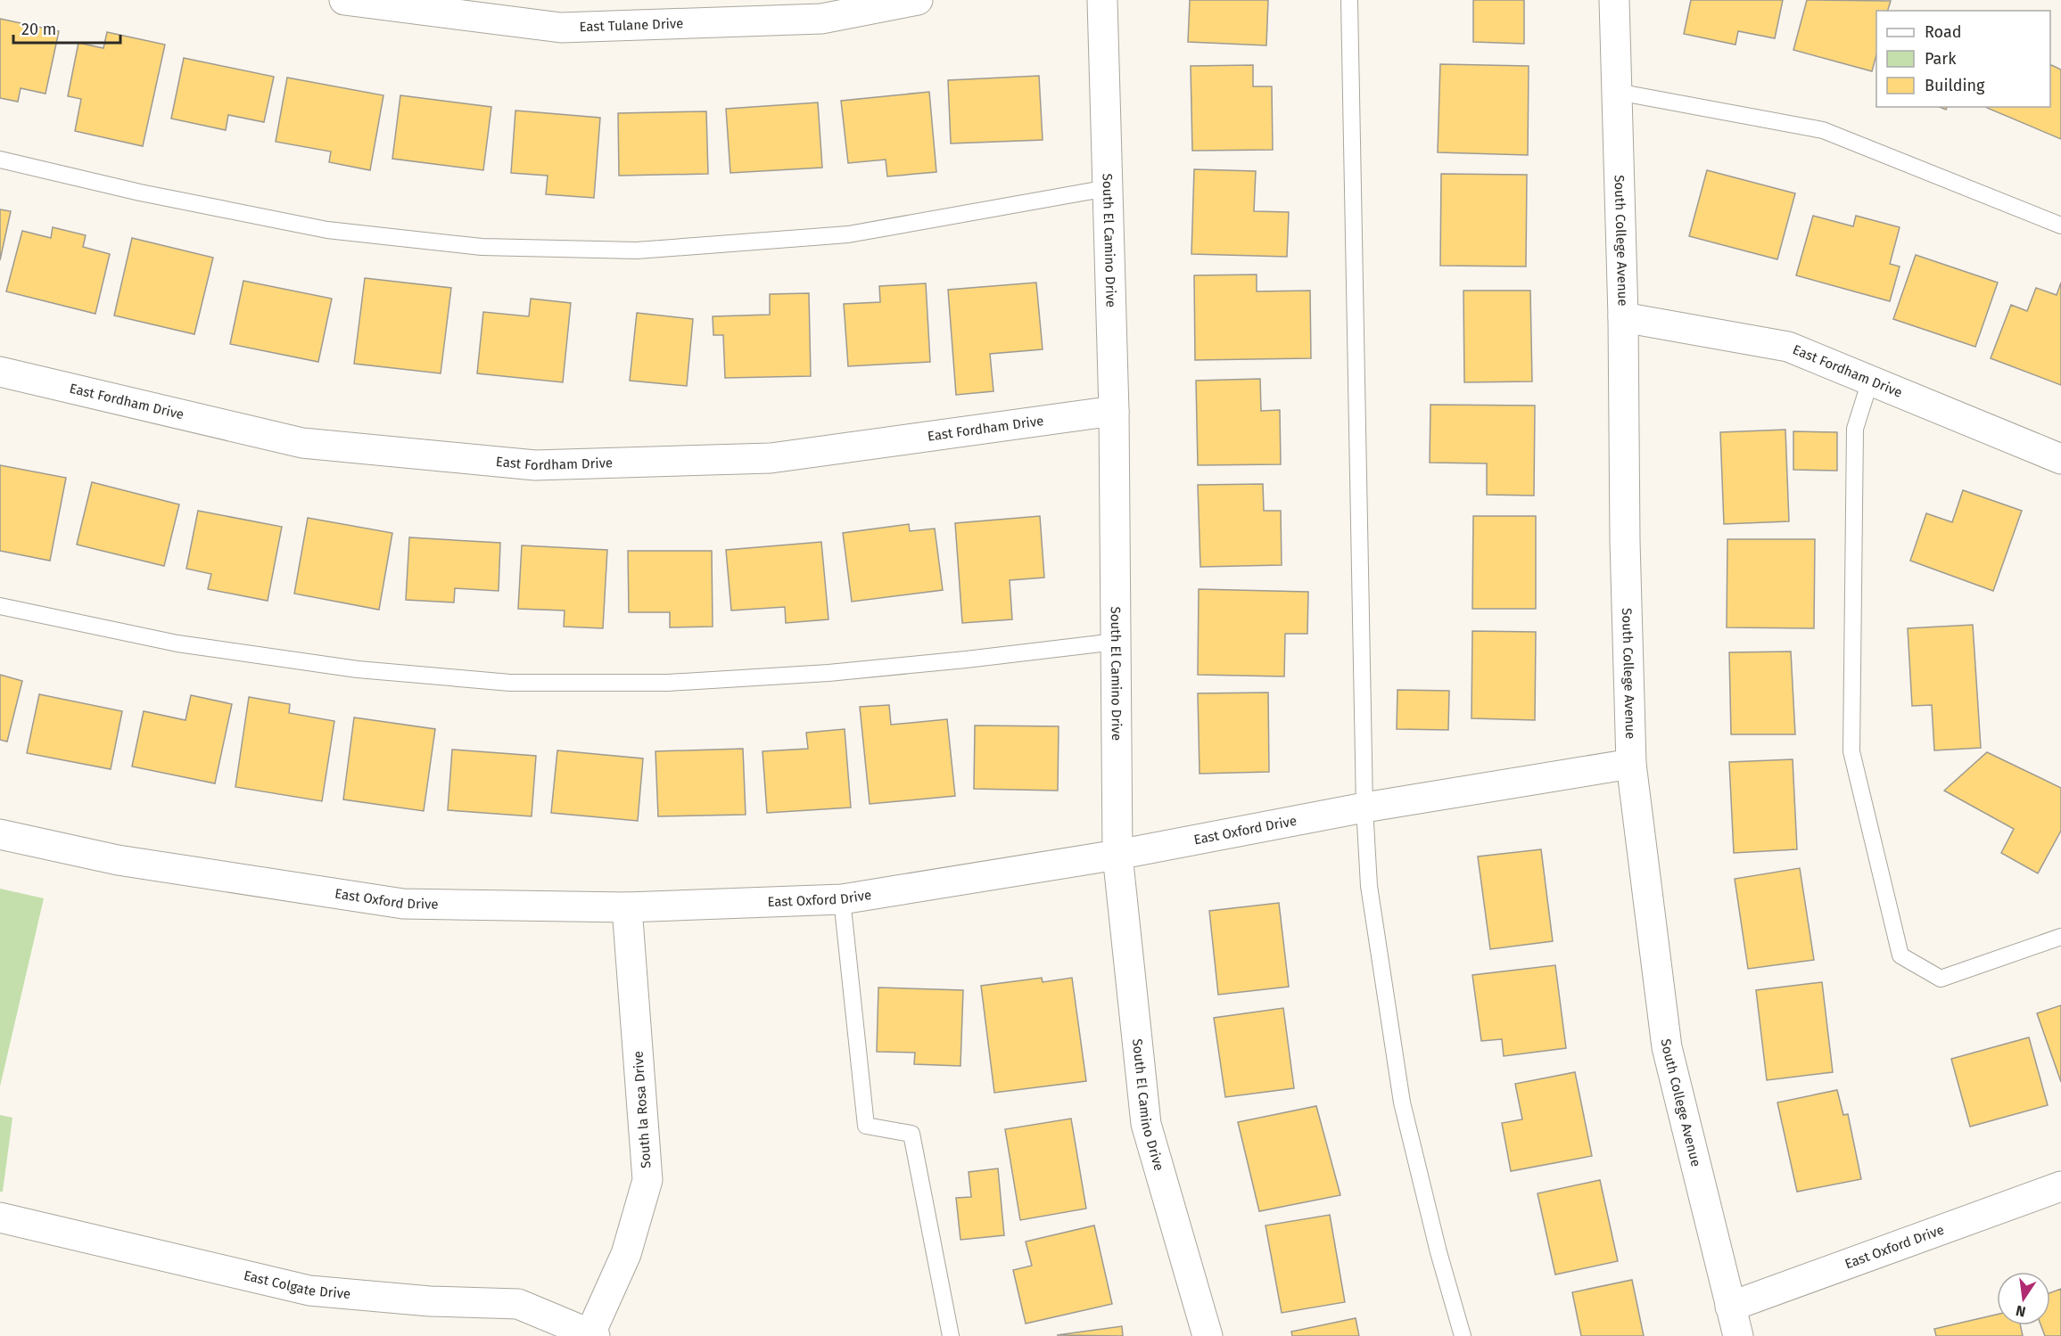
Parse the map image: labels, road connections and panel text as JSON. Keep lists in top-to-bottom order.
{
  "streets": {
    "street": [
      "East Tulane Drive",
      "South El Camino Drive",
      "South College Avenue",
      "East Fordham Drive",
      "East Oxford Drive",
      "South la Rosa Drive",
      "East Colgate Drive"
    ]
  },
  "crossings": [
    ["South El Camino Drive", "East Fordham Drive"],
    ["South El Camino Drive", "East Oxford Drive"],
    ["South College Avenue", "East Fordham Drive"],
    ["South College Avenue", "East Oxford Drive"],
    ["East Oxford Drive", "South la Rosa Drive"],
    ["South la Rosa Drive", "East Colgate Drive"]
  ],
  "legend": ["Road", "Park", "Building"],
  "scale_bar": "20 m",
  "north": "bottom"
}
